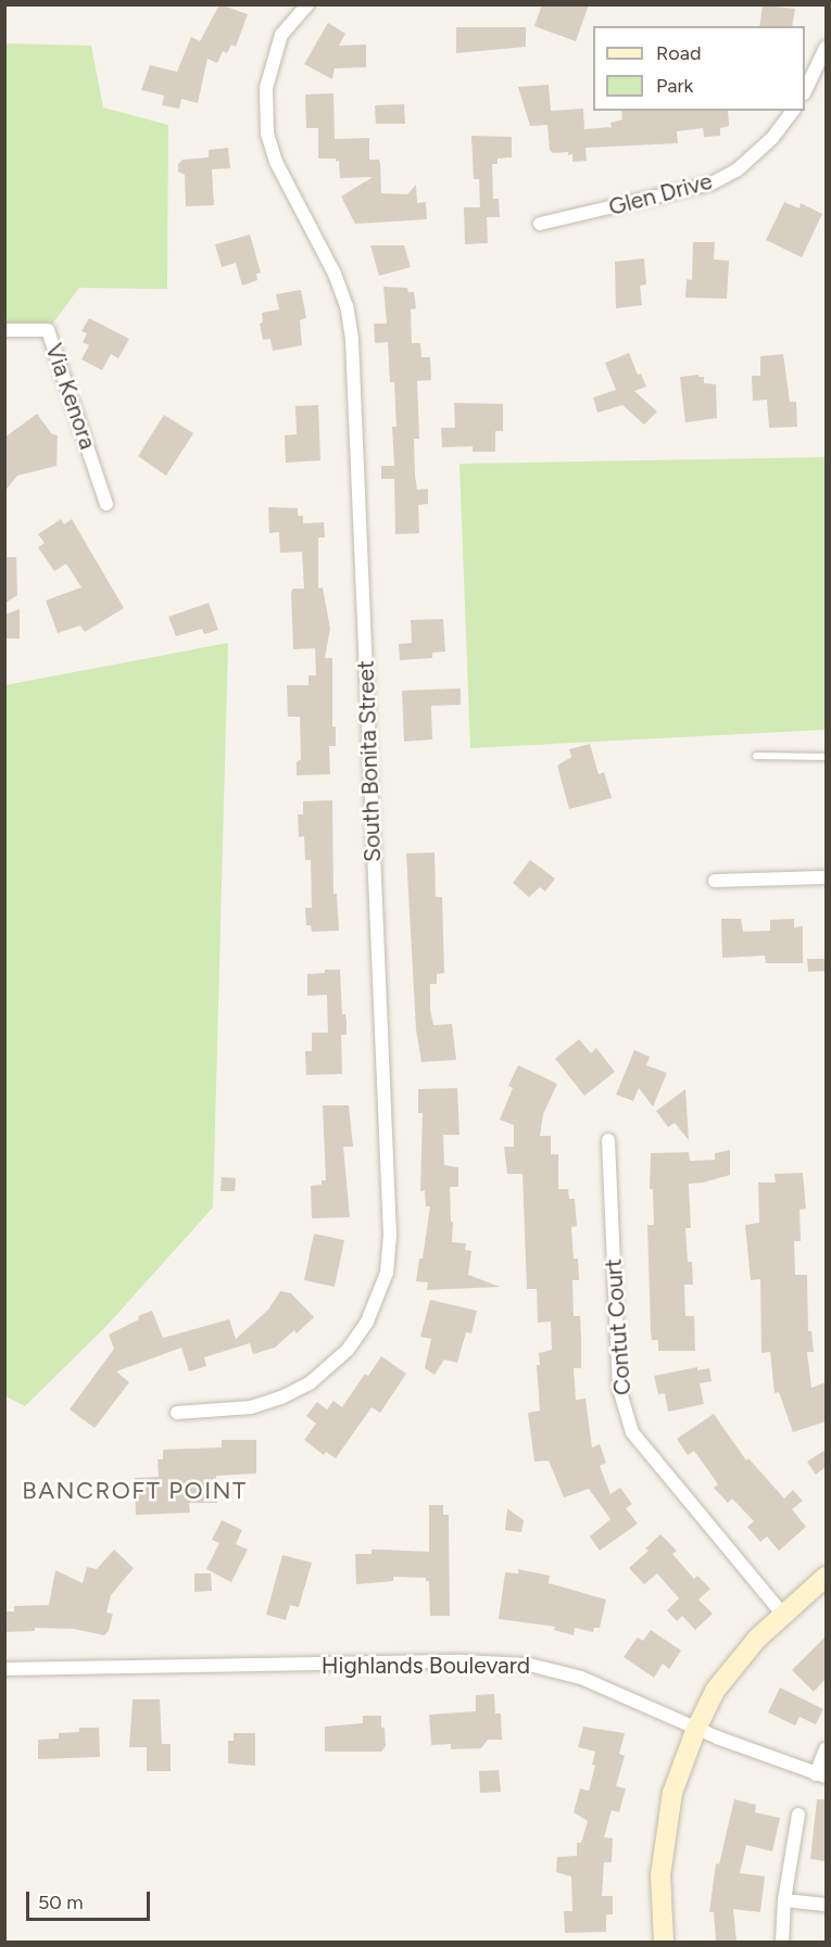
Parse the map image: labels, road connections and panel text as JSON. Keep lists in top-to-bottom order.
{
  "streets": {
    "street": [
      "Glen Drive",
      "Via Kenora",
      "South Bonita Street",
      "Contut Court",
      "Highlands Boulevard"
    ]
  },
  "districts": ["BANCROFT POINT"],
  "legend": ["Road", "Park"],
  "scale_bar": "50 m"
}
